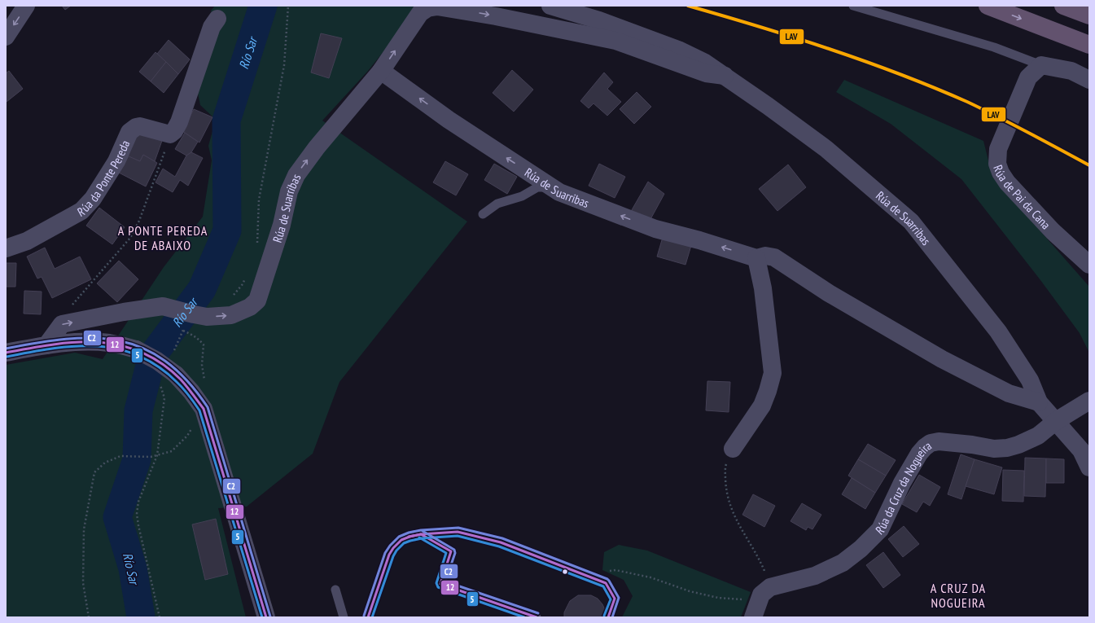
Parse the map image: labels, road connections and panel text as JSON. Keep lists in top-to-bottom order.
{
  "streets": {
    "street": [
      "Rúa da Ponte Pereda",
      "Rúa de Suarribas",
      "Rúa de Pai da Cana",
      "Rúa da Cruz da Nogueira"
    ]
  },
  "crossings": [
    ["Rúa de Suarribas", "Rúa da Cruz da Nogueira"]
  ],
  "districts": ["A PONTE PEREDA DE ABAIXO", "A CRUZ DA NOGUEIRA"],
  "water": ["Río Sar"],
  "lines": [
    "transit line LAV",
    "transit line C2",
    "transit line 12",
    "transit line 5"
  ]
}
